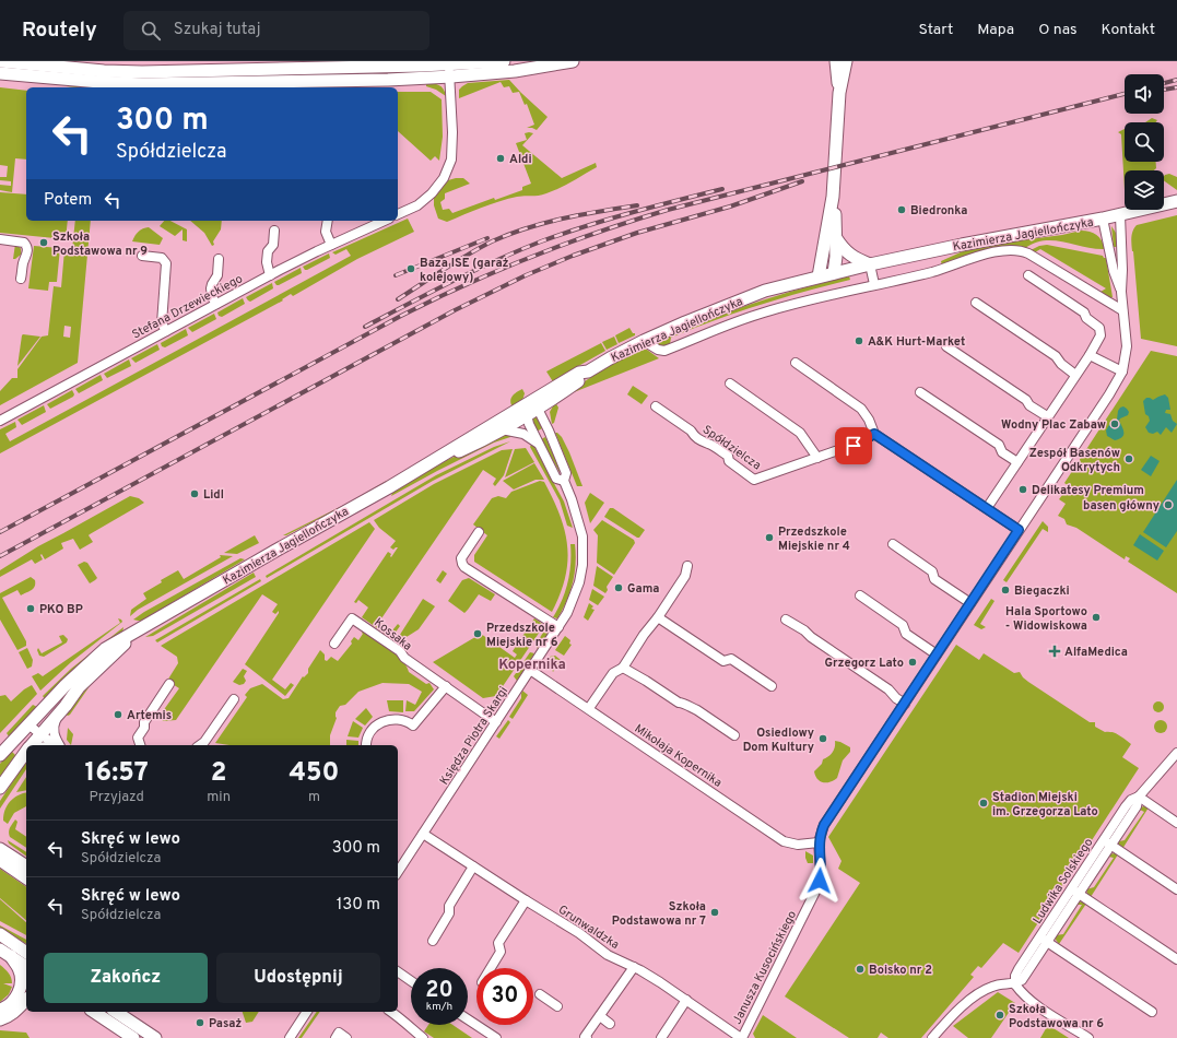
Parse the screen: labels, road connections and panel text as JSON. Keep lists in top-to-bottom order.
{
  "streets": {
    "main road": ["Kazimierza Jagiellończyka"],
    "street": [
      "Stefana Drzewieckiego",
      "Spółdzielcza",
      "Kossaka",
      "Księdza Piotra Skargi",
      "Mikołaja Kopernika",
      "Ludwika Solskiego",
      "Grunwaldzka",
      "Janusza Kusocińskiego"
    ]
  },
  "crossings": [
    ["Kazimierza Jagiellończyka", "Księdza Piotra Skargi"],
    ["Kazimierza Jagiellończyka", "Janusza Kusocińskiego"],
    ["Kossaka", "Księdza Piotra Skargi"],
    ["Księdza Piotra Skargi", "Mikołaja Kopernika"],
    ["Księdza Piotra Skargi", "Grunwaldzka"],
    ["Mikołaja Kopernika", "Janusza Kusocińskiego"],
    ["Grunwaldzka", "Janusza Kusocińskiego"]
  ],
  "districts": ["Kopernika"],
  "places": {
    "other": [
      "Aldi",
      "Biedronka",
      "Szkoła Podstawowa nr 9",
      "Baza ISE (garaż kolejowy)",
      "A&K Hurt-Market",
      "Wodny Plac Zabaw",
      "Zespół Basenów Odkrytych",
      "Delikatesy Premium",
      "Lidl",
      "basen główny",
      "Przedszkole Miejskie nr 4",
      "Gama",
      "Biegaczki",
      "PKO BP",
      "Hala Sportowo - Widowiskowa",
      "Przedszkole Miejskie nr 6",
      "Grzegorz Lato",
      "Artemis",
      "Osiedlowy Dom Kultury",
      "Stadion Miejski im. Grzegorza Lato",
      "Szkoła Podstawowa nr 7",
      "Boisko nr 2",
      "Szkoła Podstawowa nr 6",
      "Pasaż"
    ],
    "health": ["AlfaMedica"]
  },
  "page": {
    "header": "Routely",
    "search": "Szukaj tutaj",
    "nav": [
      "Start",
      "Mapa",
      "O nas",
      "Kontakt"
    ],
    "turn": ["300 m", "Spółdzielcza"],
    "then": "Potem",
    "eta": [
      "16:57",
      "Przyjazd",
      "2",
      "min",
      "450",
      "m"
    ],
    "list": [
      {
        "name": "Skręć w lewo",
        "note": "Spółdzielcza",
        "value": "300 m"
      },
      {
        "name": "Skręć w lewo",
        "note": "Spółdzielcza",
        "value": "130 m"
      }
    ],
    "buttons": ["Zakończ", "Udostępnij"],
    "speed": "20 km/h",
    "limit": "30"
  }
}
